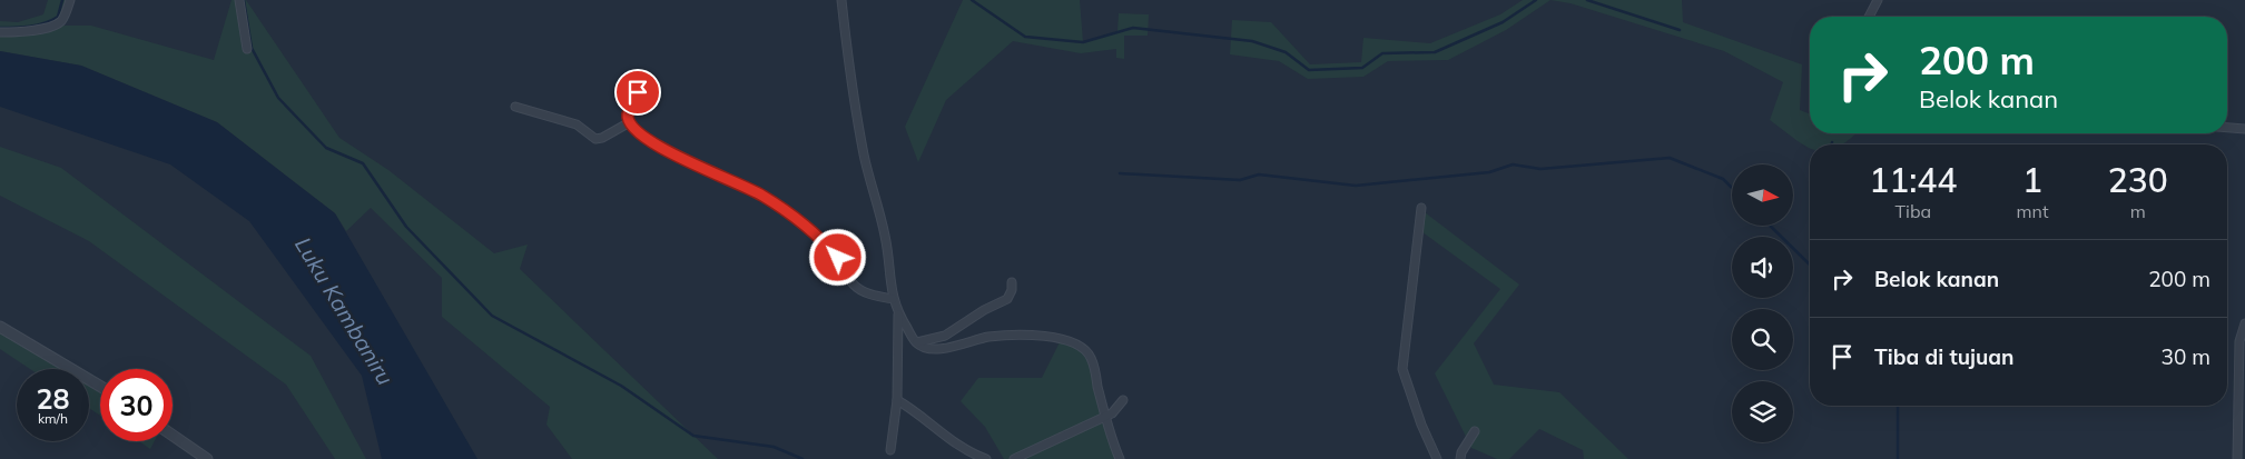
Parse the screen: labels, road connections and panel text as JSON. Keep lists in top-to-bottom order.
{
  "water": ["Luku Kambaniru"],
  "north": "right",
  "page": {
    "turn": ["200 m", "Belok kanan"],
    "eta": [
      "11:44",
      "Tiba",
      "1",
      "mnt",
      "230",
      "m"
    ],
    "list": [
      {
        "name": "Belok kanan",
        "value": "200 m"
      },
      {
        "name": "Tiba di tujuan",
        "value": "30 m"
      }
    ],
    "speed": "28 km/h",
    "limit": "30"
  }
}
